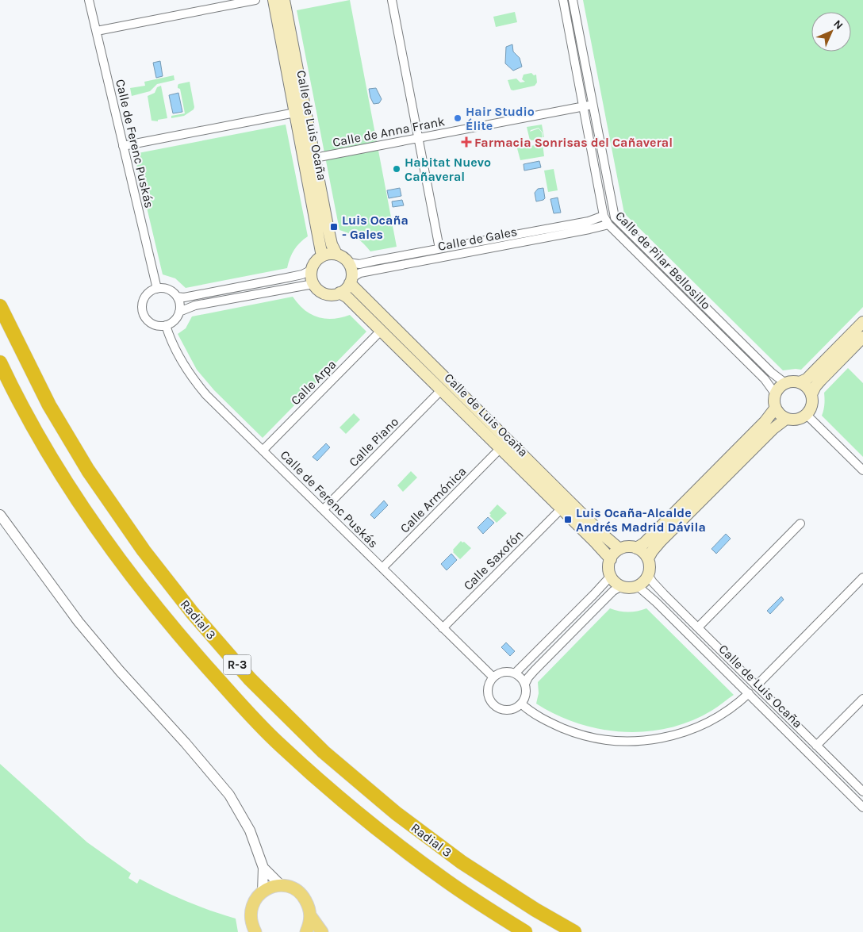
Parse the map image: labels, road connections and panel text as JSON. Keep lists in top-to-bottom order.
{
  "streets": {
    "highway": ["Radial 3", "R-3"],
    "main road": ["Calle de Luis Ocaña"],
    "street": [
      "Calle de Anna Frank",
      "Calle de Ferenc Puskás",
      "Calle de Gales",
      "Calle de Pilar Bellosillo",
      "Calle Arpa",
      "Calle Piano",
      "Calle Armónica",
      "Calle Saxofón"
    ]
  },
  "crossings": [
    ["Calle de Luis Ocaña", "Calle de Anna Frank"],
    ["Calle de Luis Ocaña", "Calle de Gales"],
    ["Calle de Luis Ocaña", "Calle Arpa"],
    ["Calle de Luis Ocaña", "Calle Piano"],
    ["Calle de Luis Ocaña", "Calle Armónica"],
    ["Calle de Luis Ocaña", "Calle Saxofón"],
    ["Calle de Anna Frank", "Calle de Pilar Bellosillo"],
    ["Calle de Ferenc Puskás", "Calle Arpa"],
    ["Calle de Ferenc Puskás", "Calle Piano"],
    ["Calle de Ferenc Puskás", "Calle Armónica"],
    ["Calle de Ferenc Puskás", "Calle Saxofón"],
    ["Calle de Gales", "Calle de Pilar Bellosillo"]
  ],
  "places": {
    "other": ["Hair Studio Élite", "Habitat Nuevo Cañaveral"],
    "health": ["Farmacia Sonrisas del Cañaveral"],
    "transit": ["Luis Ocaña - Gales", "Luis Ocaña-Alcalde Andrés Madrid Dávila"]
  },
  "north": "top right"
}
